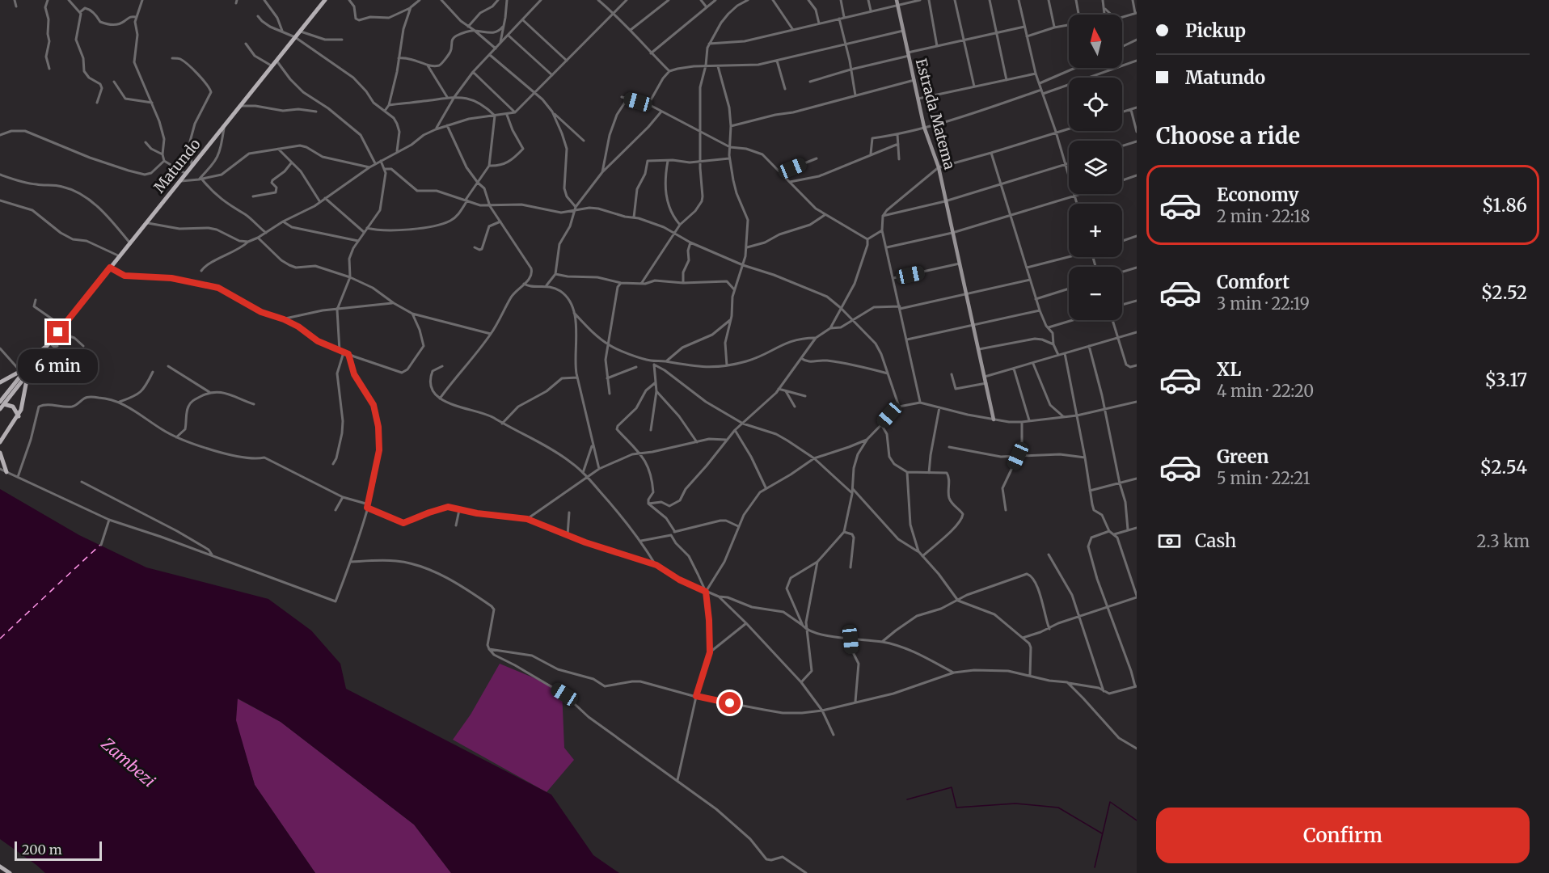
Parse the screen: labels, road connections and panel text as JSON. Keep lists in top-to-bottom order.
{
  "streets": {
    "main road": ["Matundo"],
    "street": ["Estrada Matema"]
  },
  "water": ["Zambezi"],
  "scale_bar": "200 m",
  "north": "top",
  "page": {
    "banner": ["Pickup", "Matundo"],
    "map_buttons": ["+", "−"],
    "heading": "Choose a ride",
    "list": [
      {
        "name": "Economy",
        "note": "2 min · 22:18",
        "value": "$1.86"
      },
      {
        "name": "Comfort",
        "note": "3 min · 22:19",
        "value": "$2.52"
      },
      {
        "name": "XL",
        "note": "4 min · 22:20",
        "value": "$3.17"
      },
      {
        "name": "Green",
        "note": "5 min · 22:21",
        "value": "$2.54"
      }
    ],
    "bubble": "6 min",
    "pay": ["Cash", "2.3 km"],
    "buttons": "Confirm",
    "scale": "200 m"
  }
}
